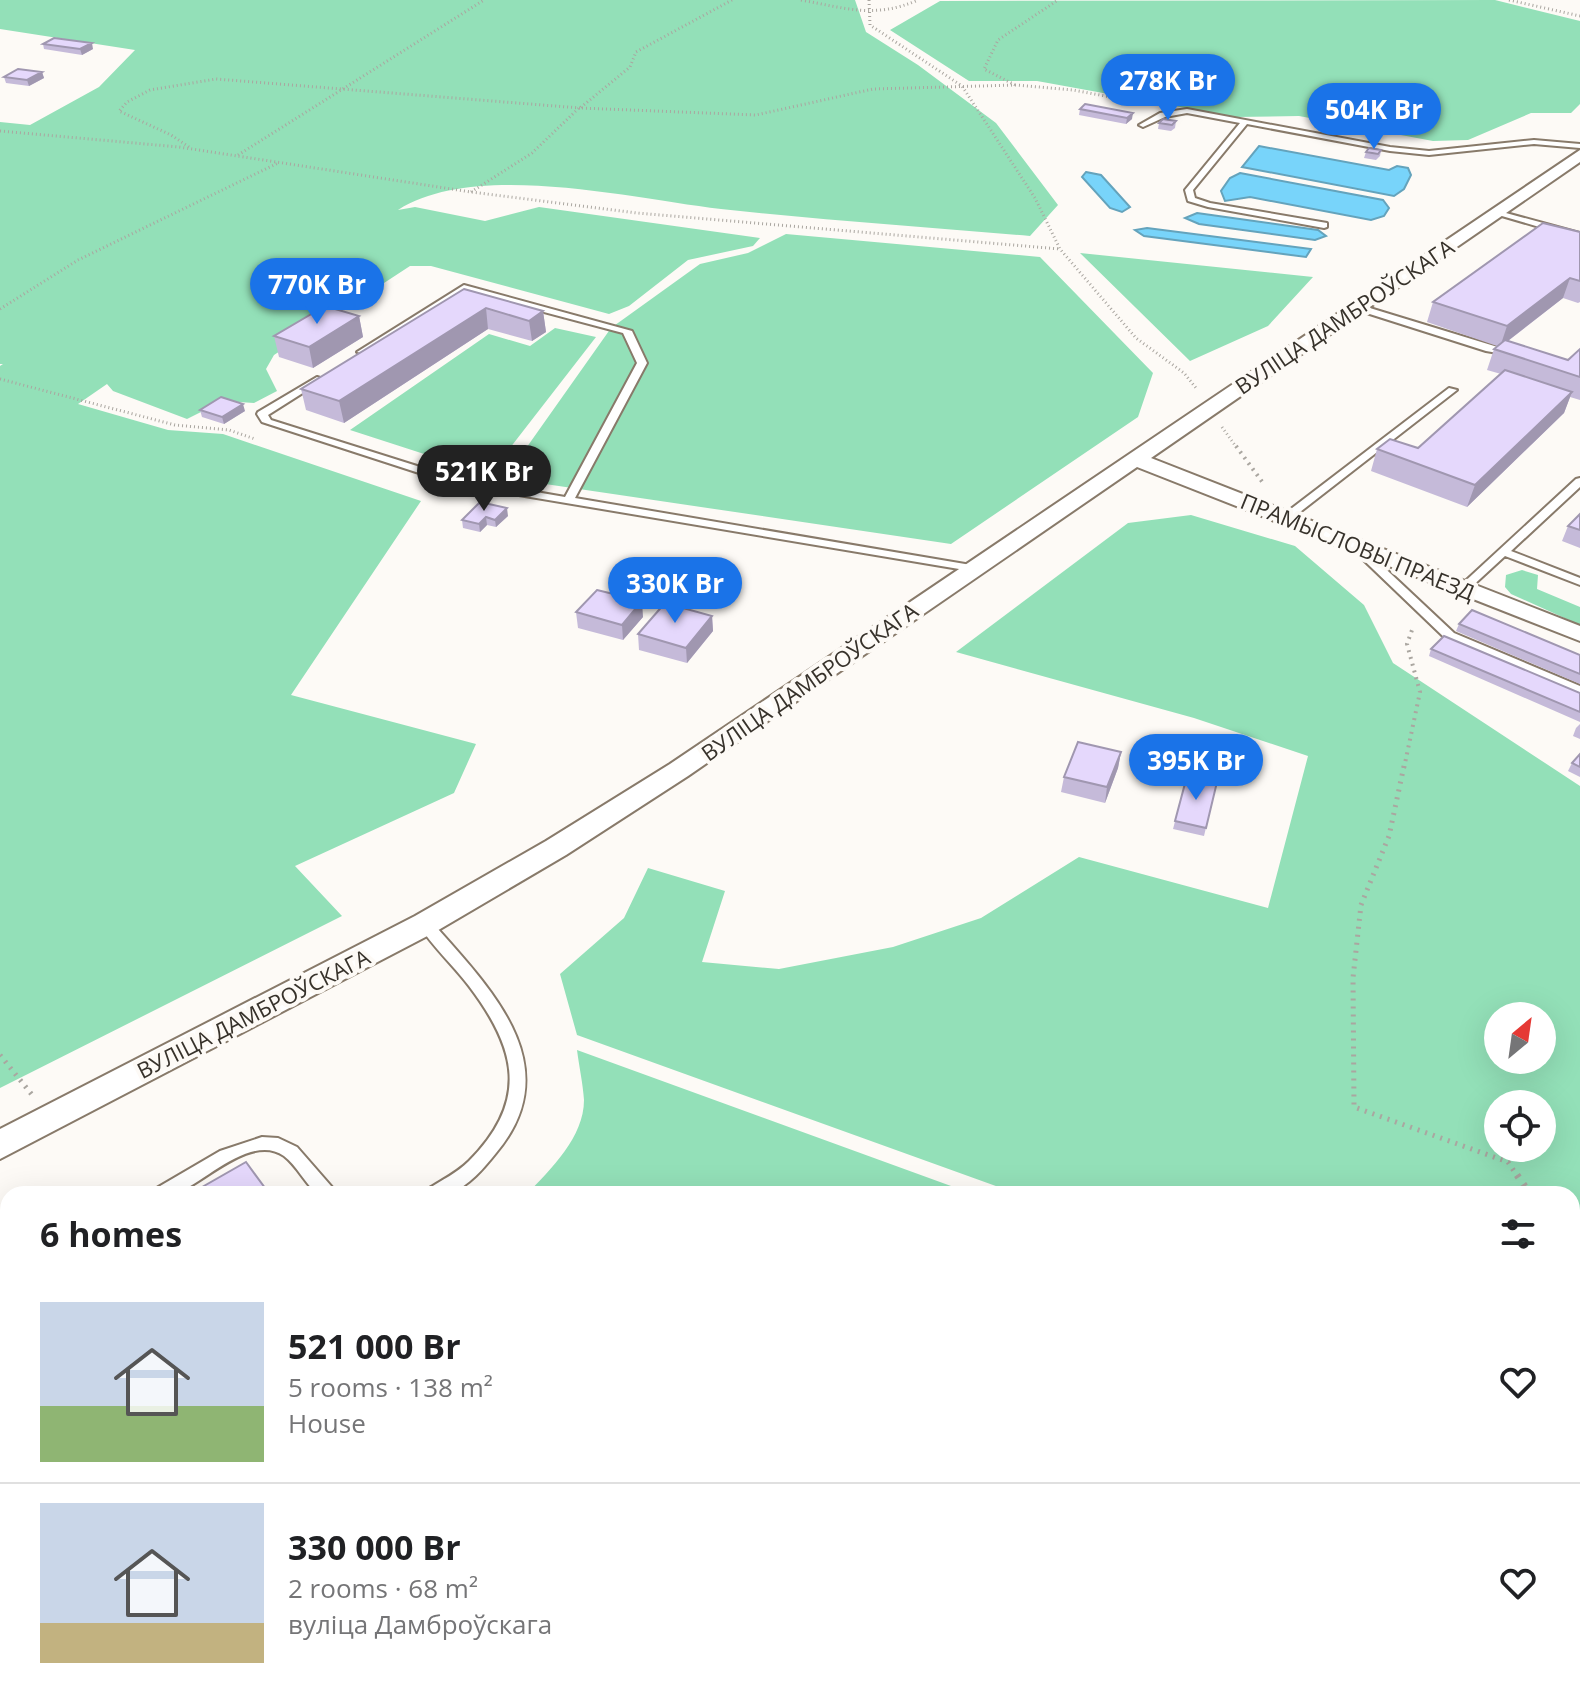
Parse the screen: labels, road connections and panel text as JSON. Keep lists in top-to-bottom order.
{
  "streets": {
    "street": ["ВУЛІЦА ДАМБРОЎСКАГА", "ПРАМЫСЛОВЫ ПРАЕЗД"]
  },
  "crossings": [
    ["ВУЛІЦА ДАМБРОЎСКАГА", "ПРАМЫСЛОВЫ ПРАЕЗД"]
  ],
  "north": "top right",
  "page": {
    "price": [
      "278K Br",
      "504K Br",
      "770K Br",
      "521K Br",
      "330K Br",
      "395K Br"
    ],
    "heading": "6 homes",
    "list": [
      {
        "name": "521 000 Br",
        "note": "5 rooms · 138 m² · House"
      },
      {
        "name": "330 000 Br",
        "note": "2 rooms · 68 m² · вуліца Дамброўскага"
      }
    ]
  }
}
